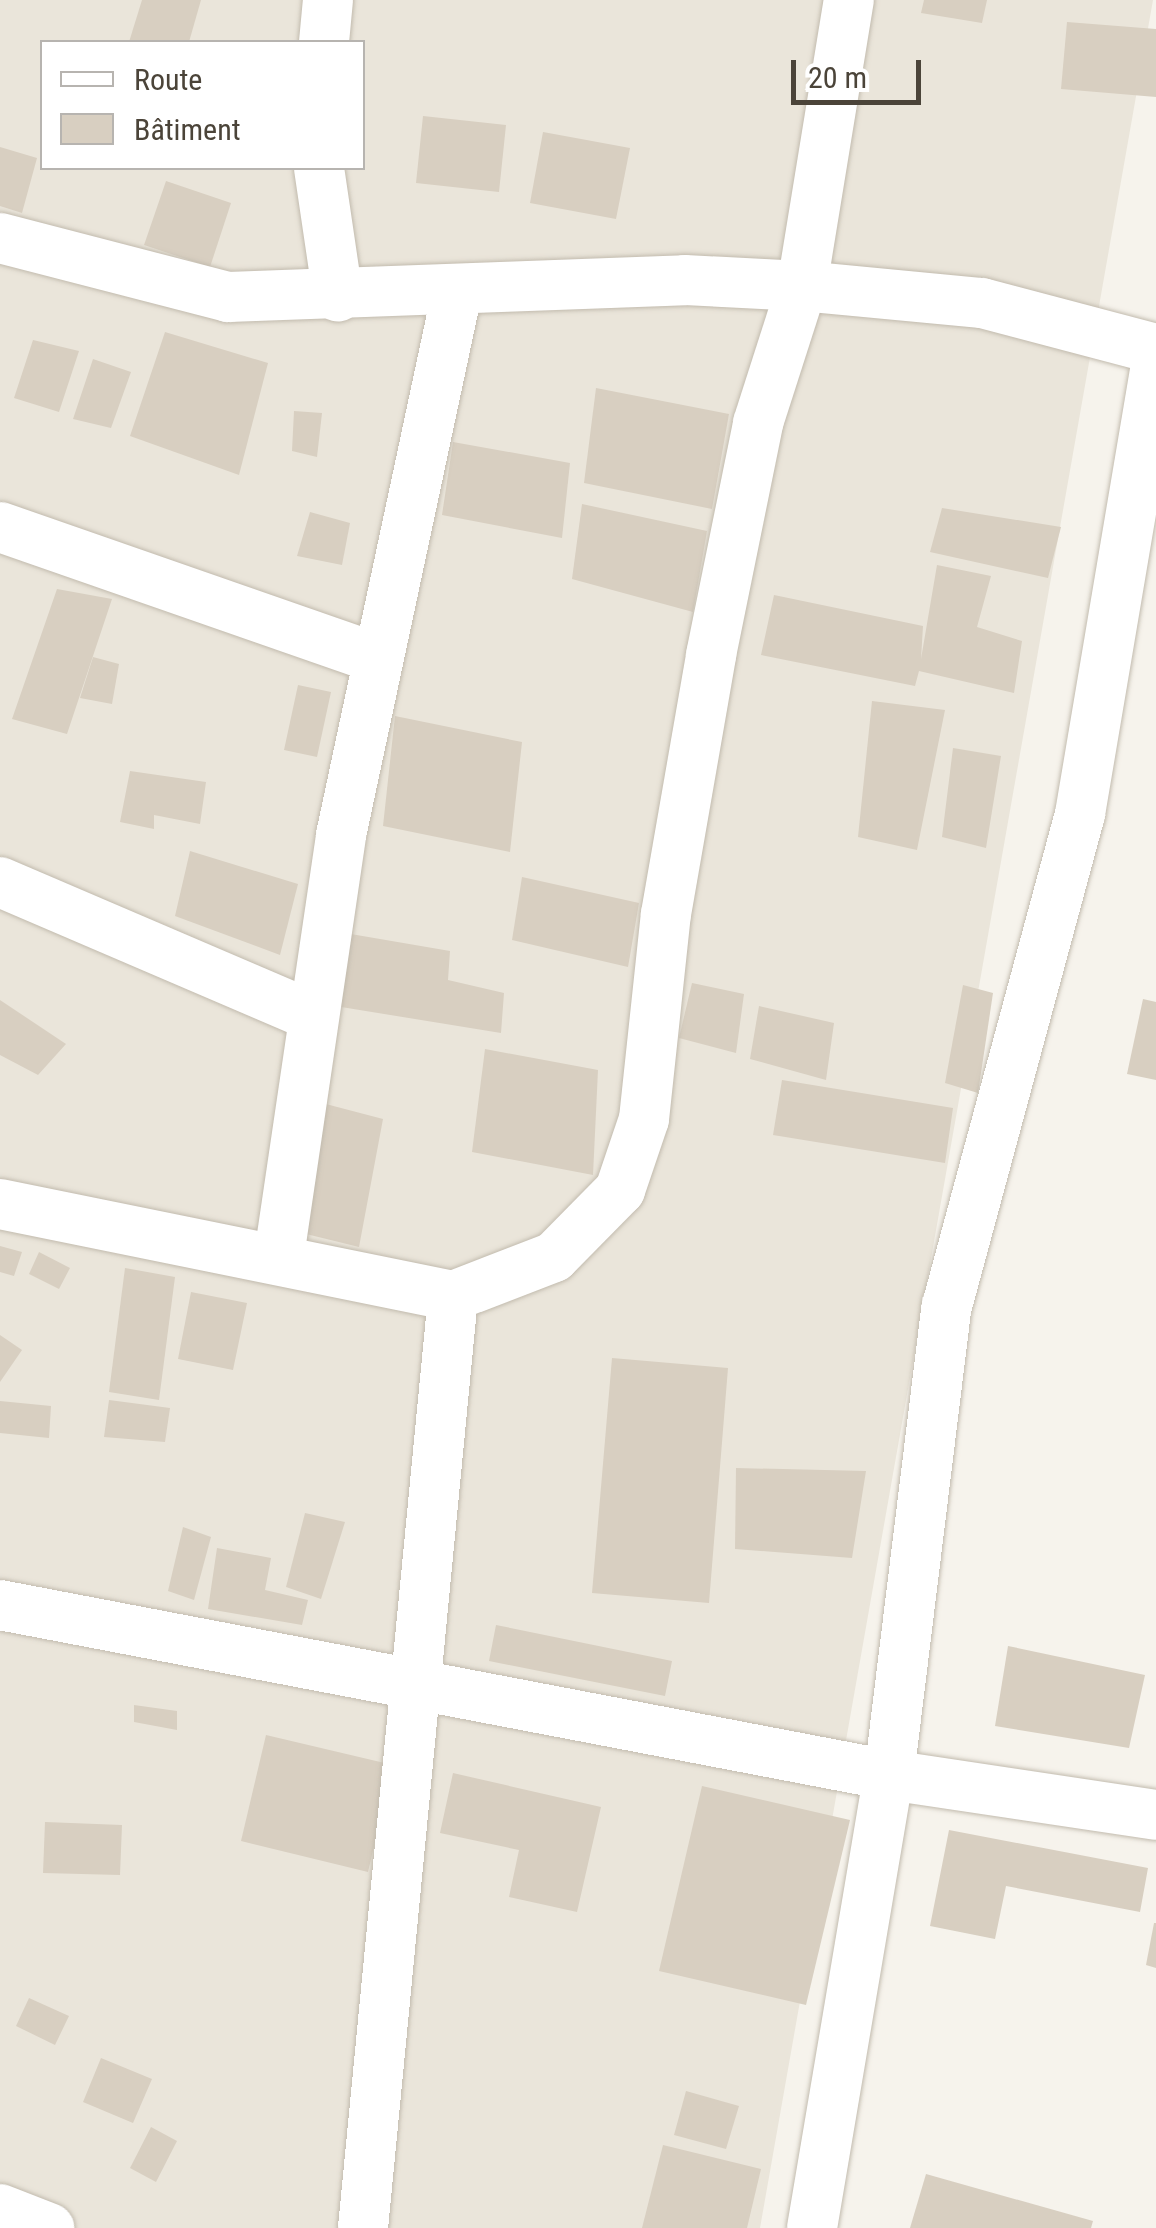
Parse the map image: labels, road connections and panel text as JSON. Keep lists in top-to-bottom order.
{
  "legend": ["Route", "Bâtiment"],
  "scale_bar": "20 m"
}
